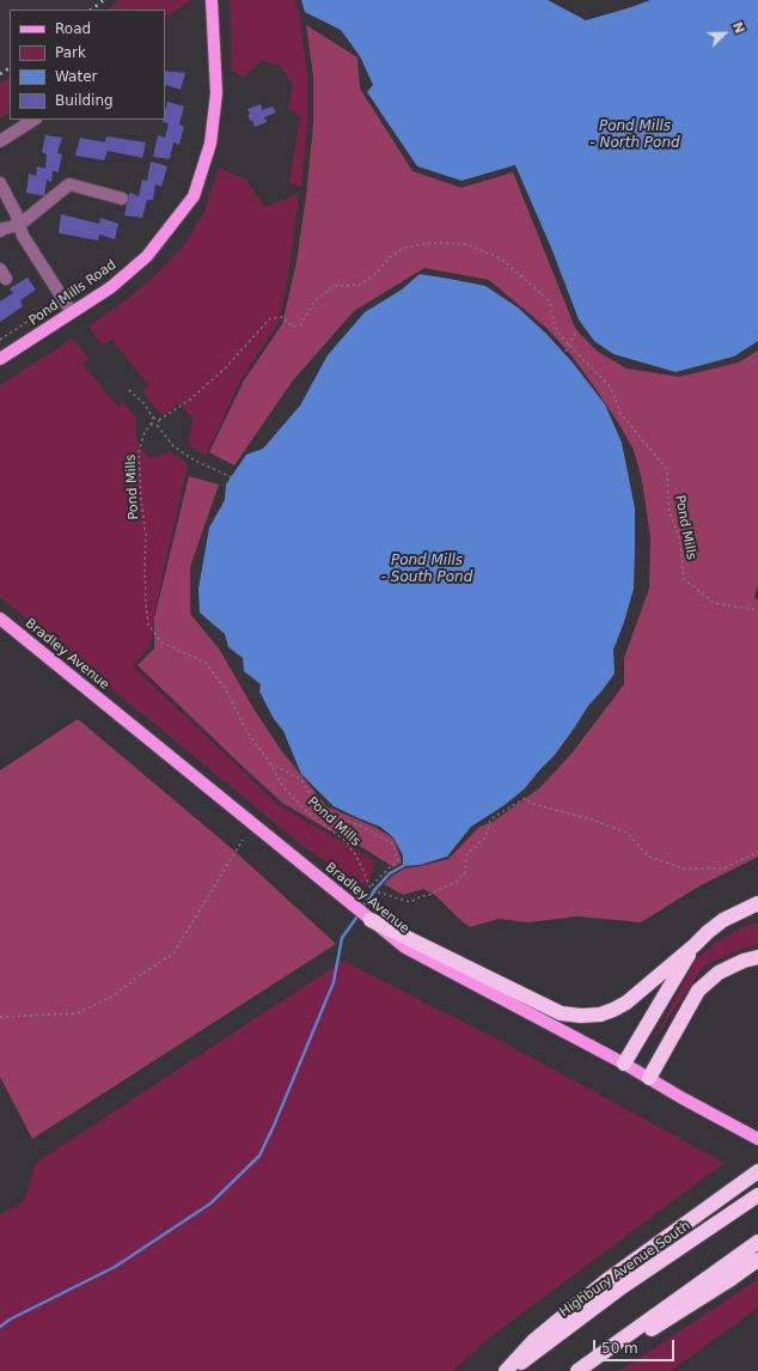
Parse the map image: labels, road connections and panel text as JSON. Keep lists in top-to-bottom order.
{
  "streets": {
    "highway": ["Highbury Avenue South"],
    "main road": ["Pond Mills Road", "Bradley Avenue"],
    "path": ["Pond Mills"]
  },
  "water": ["Pond Mills - North Pond", "Pond Mills - South Pond"],
  "legend": [
    "Road",
    "Park",
    "Water",
    "Building"
  ],
  "scale_bar": "50 m",
  "north": "top right"
}
